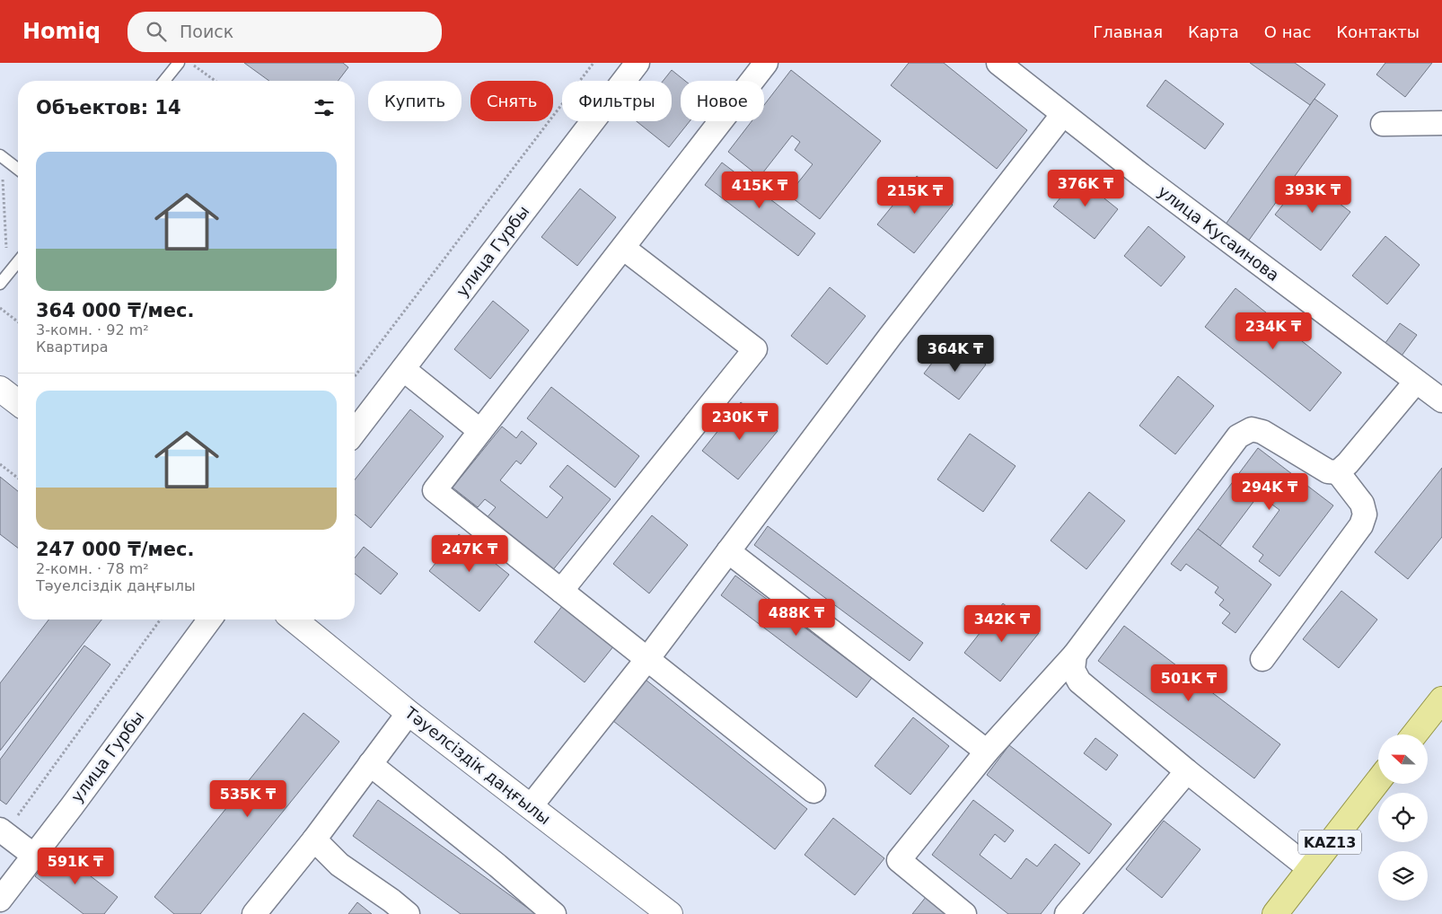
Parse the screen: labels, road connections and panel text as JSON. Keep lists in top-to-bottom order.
{
  "streets": {
    "main road": ["KAZ13"],
    "street": ["улица Кусаинова", "улица Гурбы", "Тәуелсіздік даңғылы"]
  },
  "north": "left",
  "page": {
    "header": "Homiq",
    "search": "Поиск",
    "nav": [
      "Главная",
      "Карта",
      "О нас",
      "Контакты"
    ],
    "chip": [
      "Купить",
      "Снять",
      "Фильтры",
      "Новое"
    ],
    "heading": "Объектов: 14",
    "list": [
      {
        "name": "364 000 ₸/мес.",
        "note": "3-комн. · 92 m² · Квартира"
      },
      {
        "name": "247 000 ₸/мес.",
        "note": "2-комн. · 78 m² · Тәуелсіздік даңғылы"
      }
    ],
    "price": [
      "376K ₸",
      "415K ₸",
      "393K ₸",
      "215K ₸",
      "234K ₸",
      "364K ₸",
      "230K ₸",
      "294K ₸",
      "247K ₸",
      "488K ₸",
      "342K ₸",
      "501K ₸",
      "535K ₸",
      "591K ₸"
    ]
  }
}
